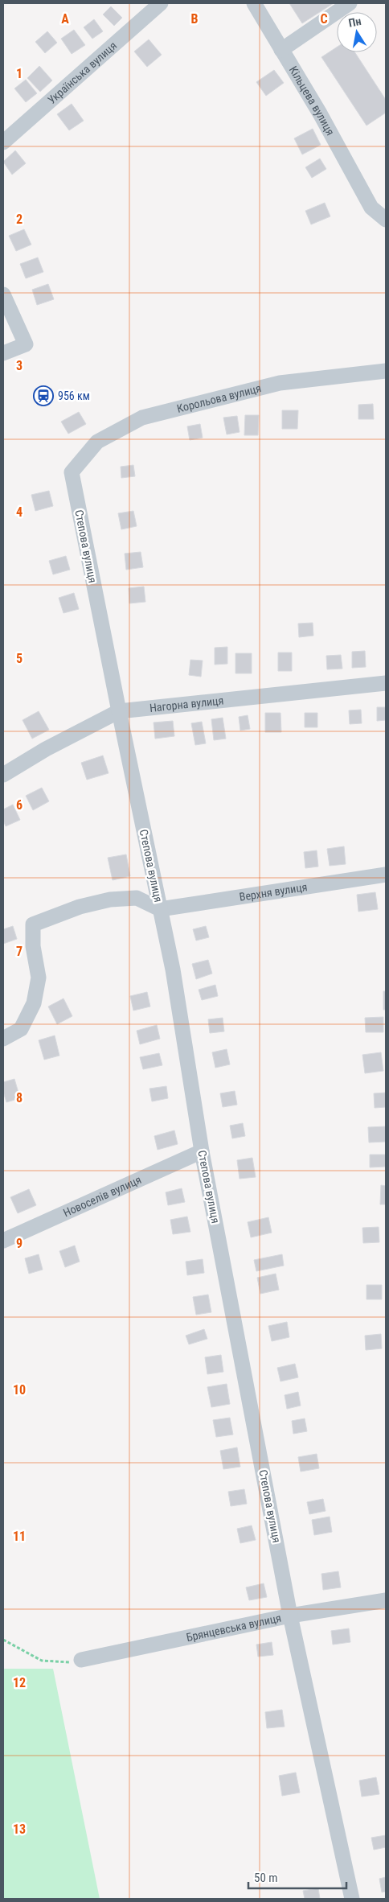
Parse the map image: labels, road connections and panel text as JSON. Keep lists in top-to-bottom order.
{
  "streets": {
    "street": [
      "Українська вулиця",
      "Кільцева вулиця",
      "Корольова вулиця",
      "Степова вулиця",
      "Нагорна вулиця",
      "Верхня вулиця",
      "Новоселів вулиця",
      "Брянцевська вулиця"
    ]
  },
  "crossings": [
    ["Корольова вулиця", "Степова вулиця"],
    ["Степова вулиця", "Нагорна вулиця"],
    ["Степова вулиця", "Верхня вулиця"],
    ["Степова вулиця", "Новоселів вулиця"],
    ["Степова вулиця", "Брянцевська вулиця"]
  ],
  "places": {
    "station": ["956 км"]
  },
  "scale_bar": "50 m",
  "north": "top",
  "grid": {
    "columns": ["A", "B", "C"],
    "rows": [
      "1",
      "2",
      "3",
      "4",
      "5",
      "6",
      "7",
      "8",
      "9",
      "10",
      "11",
      "12",
      "13"
    ]
  }
}
